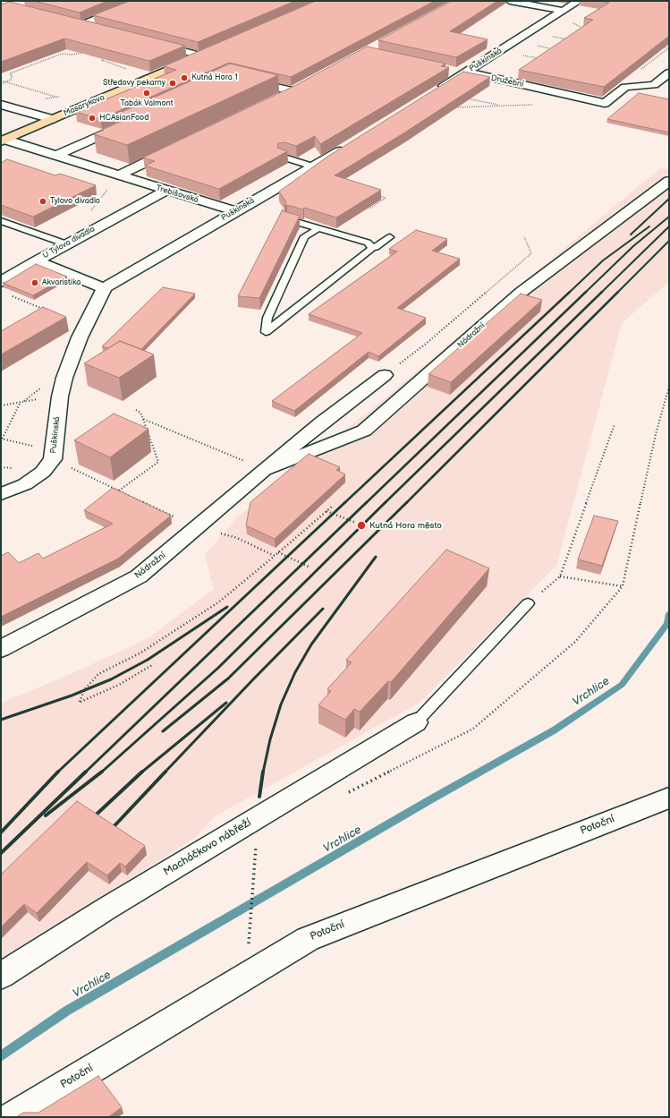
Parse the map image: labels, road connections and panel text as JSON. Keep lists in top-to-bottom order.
{
  "streets": {
    "main road": ["Masarykova"],
    "street": [
      "Puškinská",
      "Družební",
      "Trebišovská",
      "U Tylova divadla",
      "Nádražní",
      "Potoční",
      "Macháčkovo nábřeží"
    ]
  },
  "crossings": [
    ["Puškinská", "Družební"],
    ["Puškinská", "Trebišovská"],
    ["Puškinská", "U Tylova divadla"],
    ["Masarykova", "Trebišovská"],
    ["Trebišovská", "U Tylova divadla"]
  ],
  "water": ["Vrchlice"],
  "places": [
    "Kutná Hora 1",
    "Středovy pekarny",
    "Tabák Valmont",
    "HCAsianFood",
    "Tylovo divadlo",
    "Akvaristika",
    "Kutná Hora město"
  ]
}
